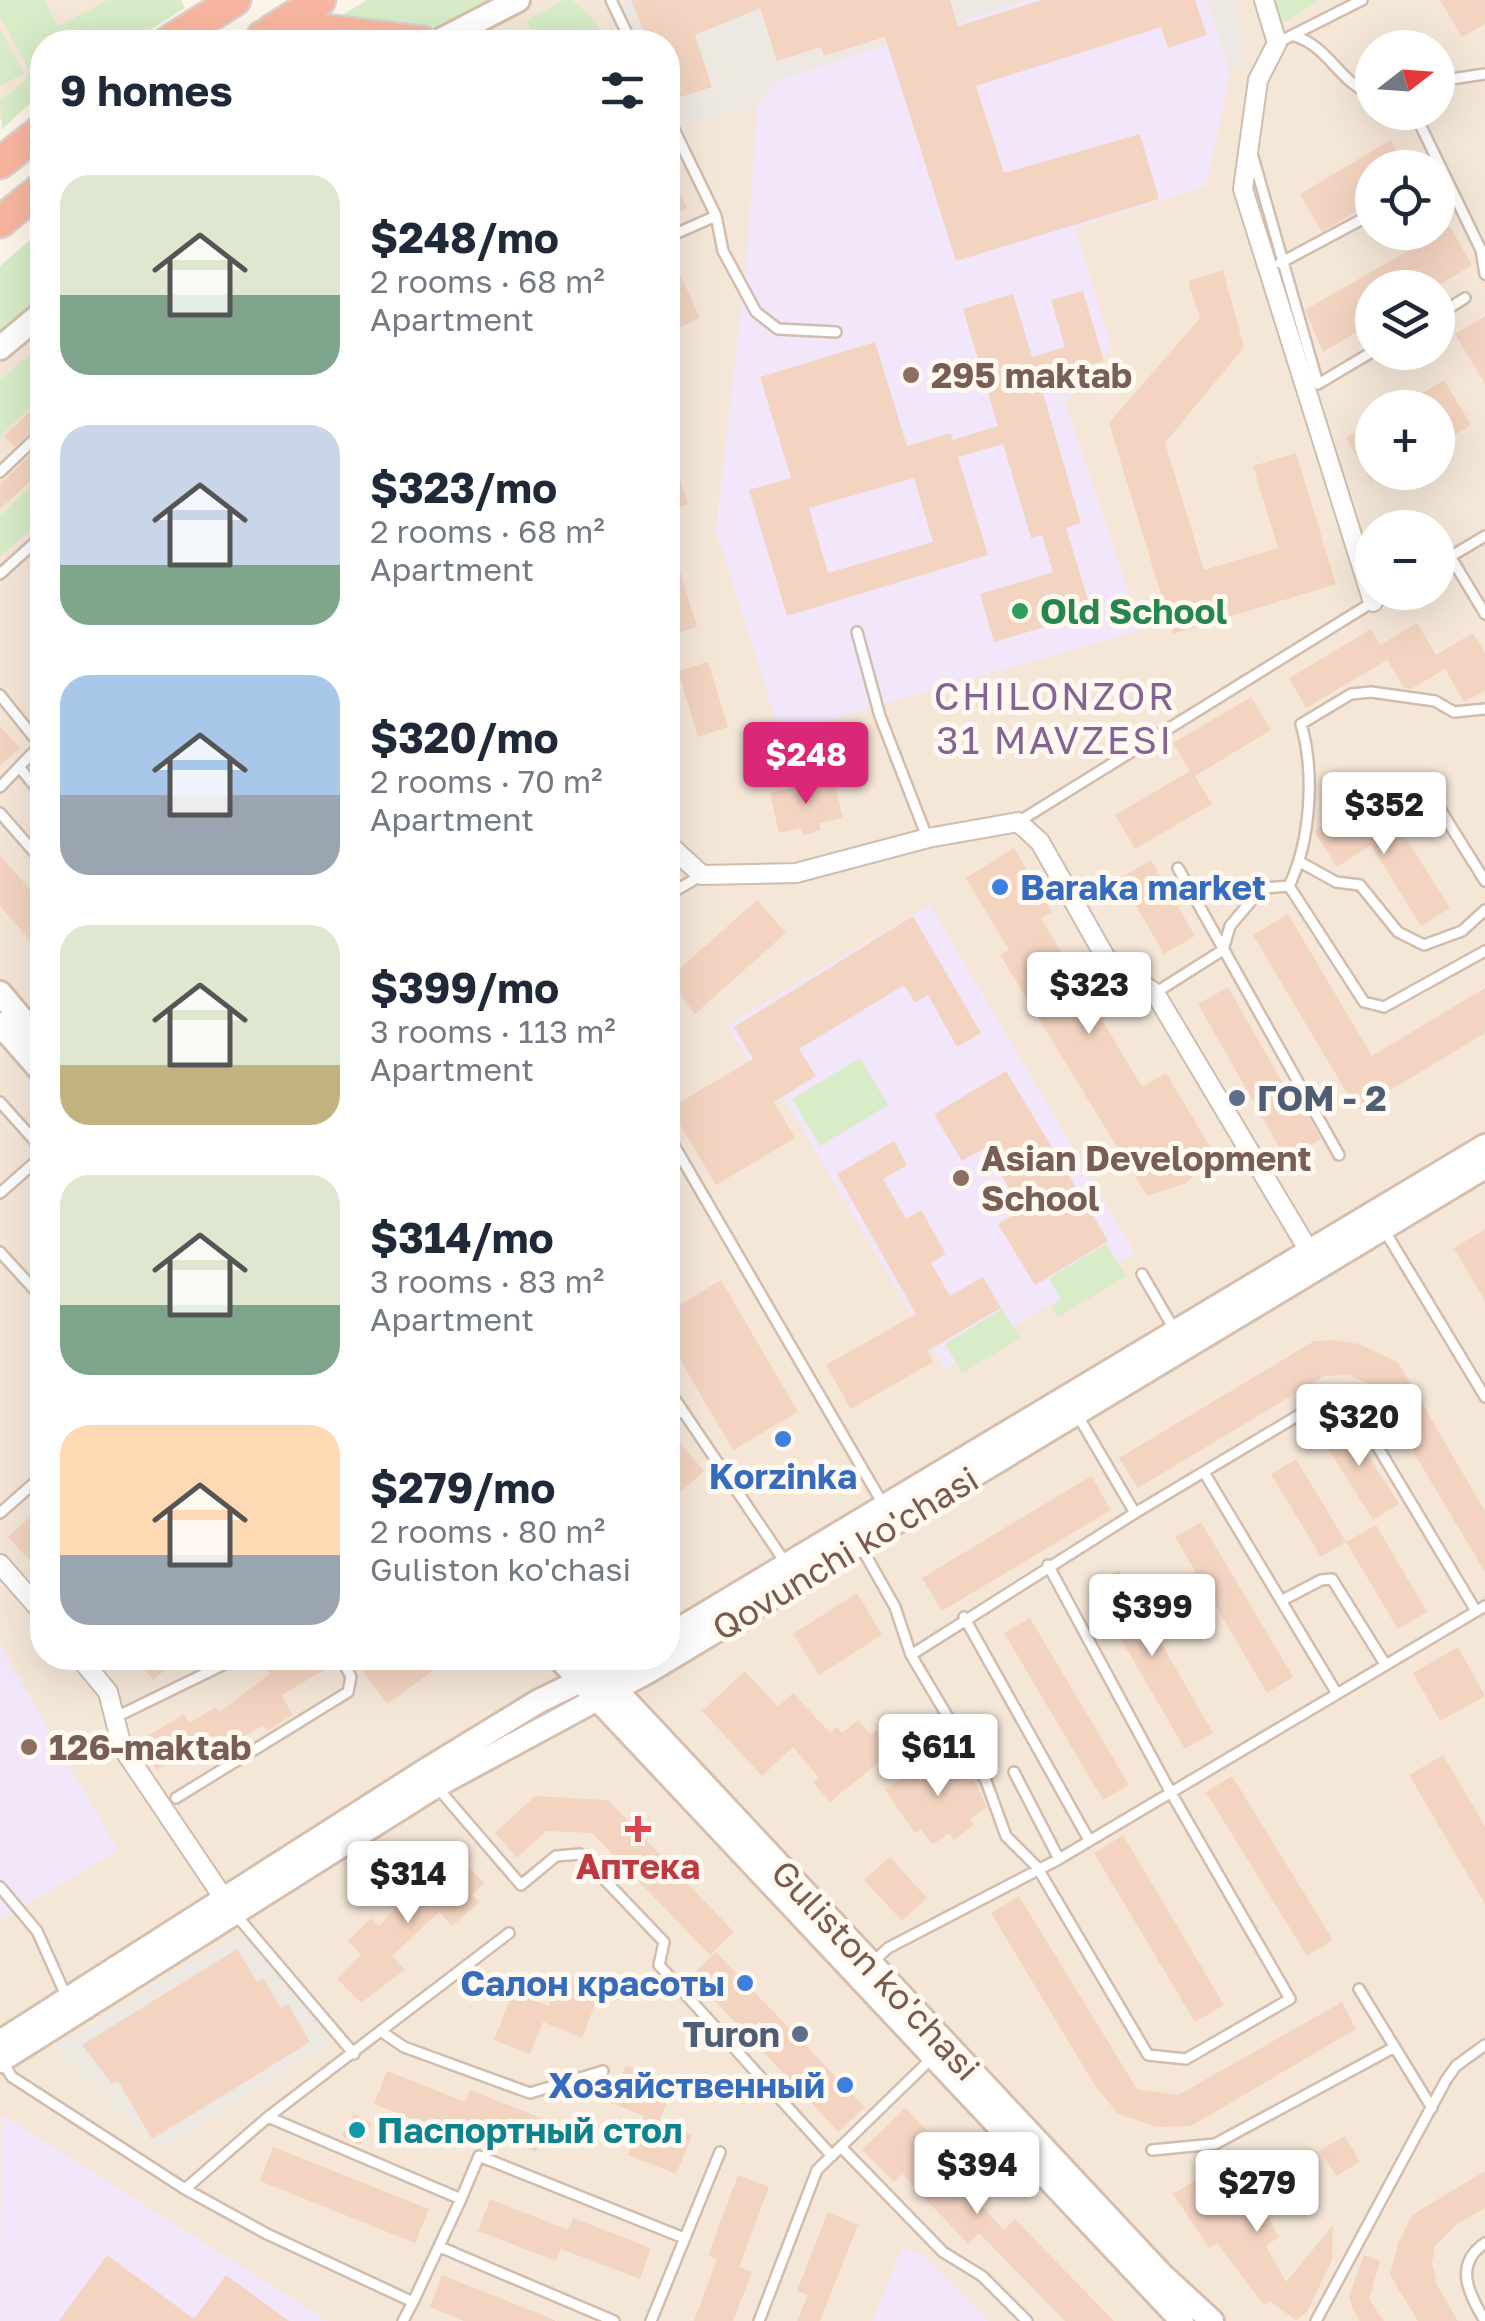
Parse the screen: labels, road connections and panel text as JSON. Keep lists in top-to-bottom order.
{
  "streets": {
    "main road": ["Qovunchi ko'chasi", "Guliston ko'chasi"]
  },
  "crossings": [
    ["Qovunchi ko'chasi", "Guliston ko'chasi"]
  ],
  "districts": ["CHILONZOR 31 MAVZESI"],
  "places": {
    "other": [
      "295 maktab",
      "Old School",
      "Baraka market",
      "ГОМ - 2",
      "Asian Development School",
      "Korzinka",
      "126-maktab",
      "Салон красоты",
      "Turon",
      "Хозяйственный",
      "Паспортный стол"
    ],
    "health": ["Аптека"]
  },
  "north": "right",
  "page": {
    "map_buttons": ["+", "−"],
    "heading": "9 homes",
    "list": [
      {
        "name": "$248/mo",
        "note": "2 rooms · 68 m² · Apartment"
      },
      {
        "name": "$323/mo",
        "note": "2 rooms · 68 m² · Apartment"
      },
      {
        "name": "$320/mo",
        "note": "2 rooms · 70 m² · Apartment"
      },
      {
        "name": "$399/mo",
        "note": "3 rooms · 113 m² · Apartment"
      },
      {
        "name": "$314/mo",
        "note": "3 rooms · 83 m² · Apartment"
      },
      {
        "name": "$279/mo",
        "note": "2 rooms · 80 m² · Guliston ko'chasi"
      }
    ],
    "price": [
      "$248",
      "$352",
      "$323",
      "$320",
      "$399",
      "$611",
      "$314",
      "$394",
      "$279"
    ]
  }
}
